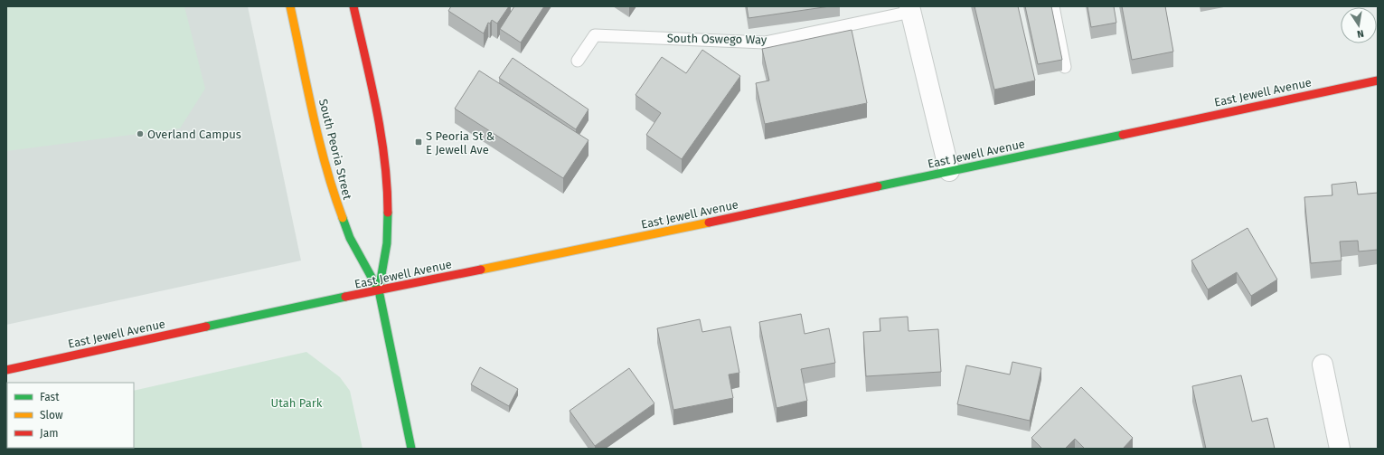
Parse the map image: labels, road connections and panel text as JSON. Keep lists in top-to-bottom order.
{
  "streets": {
    "street": ["South Oswego Way", "East Jewell Avenue", "South Peoria Street"]
  },
  "crossings": [
    ["South Oswego Way", "East Jewell Avenue"],
    ["East Jewell Avenue", "South Peoria Street"]
  ],
  "parks": ["Utah Park"],
  "places": {
    "other": ["Overland Campus"],
    "transit": ["S Peoria St & E Jewell Ave"]
  },
  "legend": ["Fast", "Slow", "Jam"],
  "north": "bottom"
}
